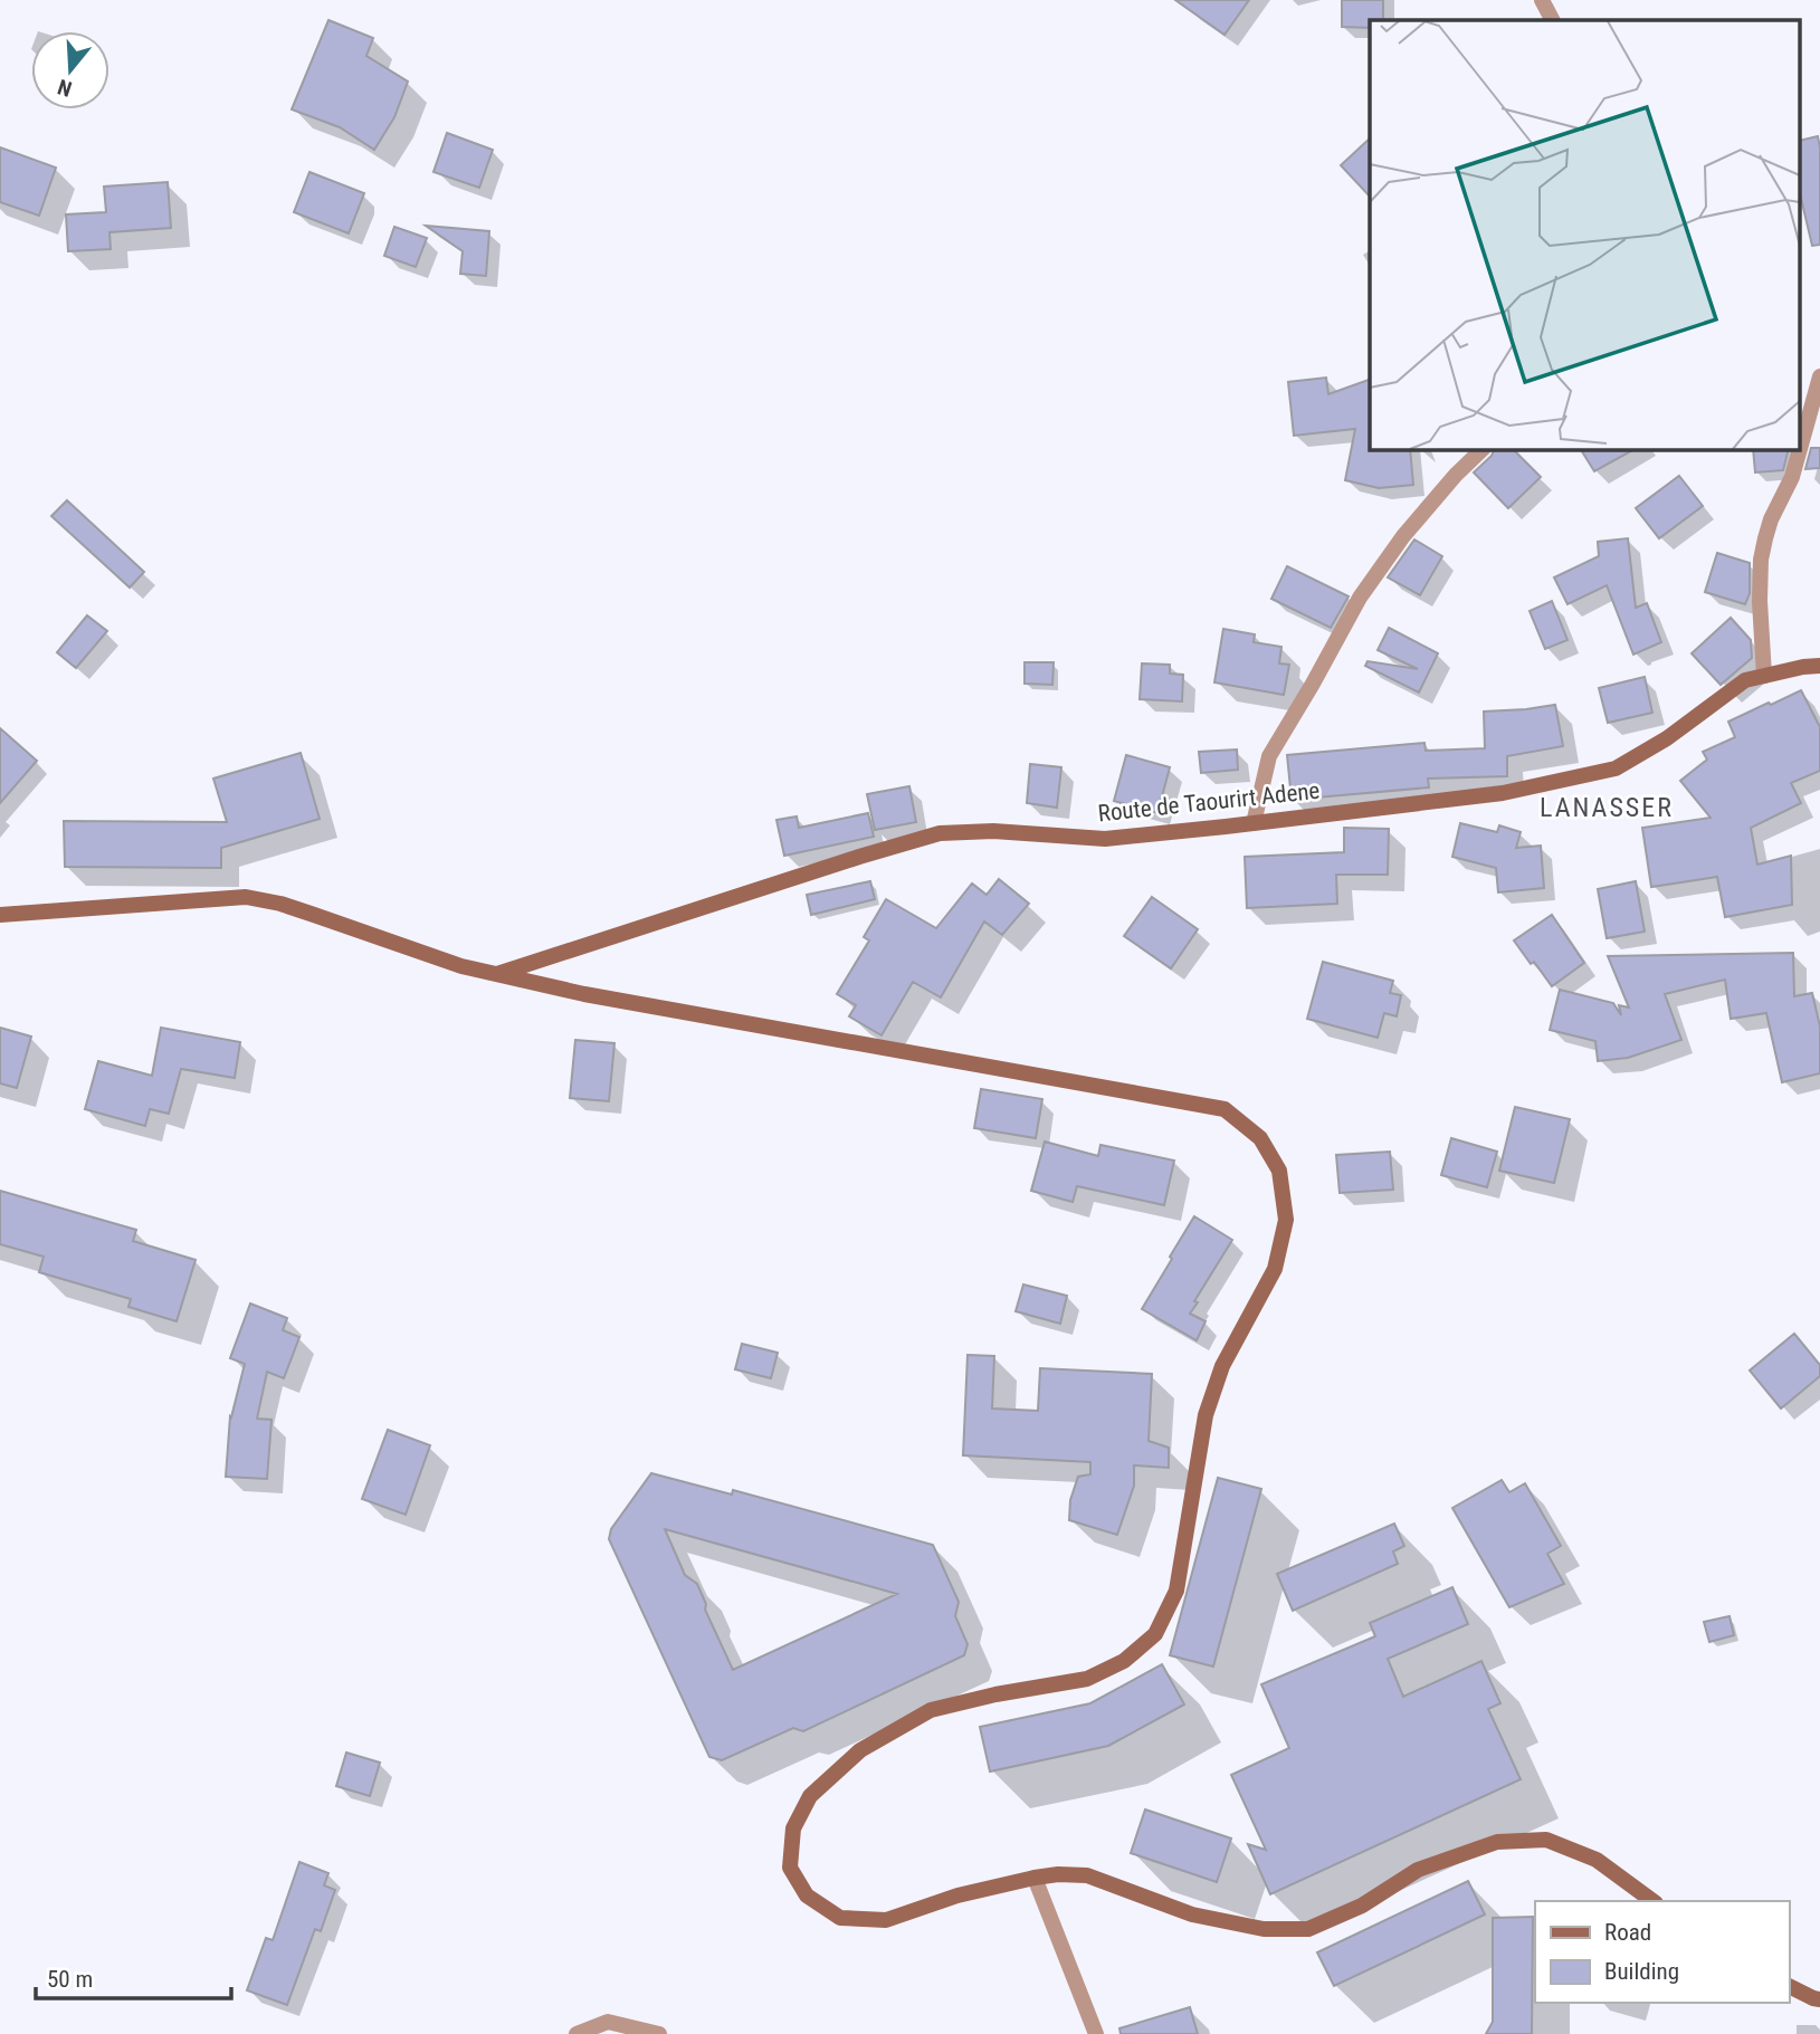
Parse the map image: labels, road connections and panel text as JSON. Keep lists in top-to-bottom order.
{
  "streets": {
    "main road": ["Route de Taourirt Adene"]
  },
  "districts": ["LANASSER"],
  "legend": ["Road", "Building"],
  "scale_bar": "50 m",
  "north": "bottom"
}
